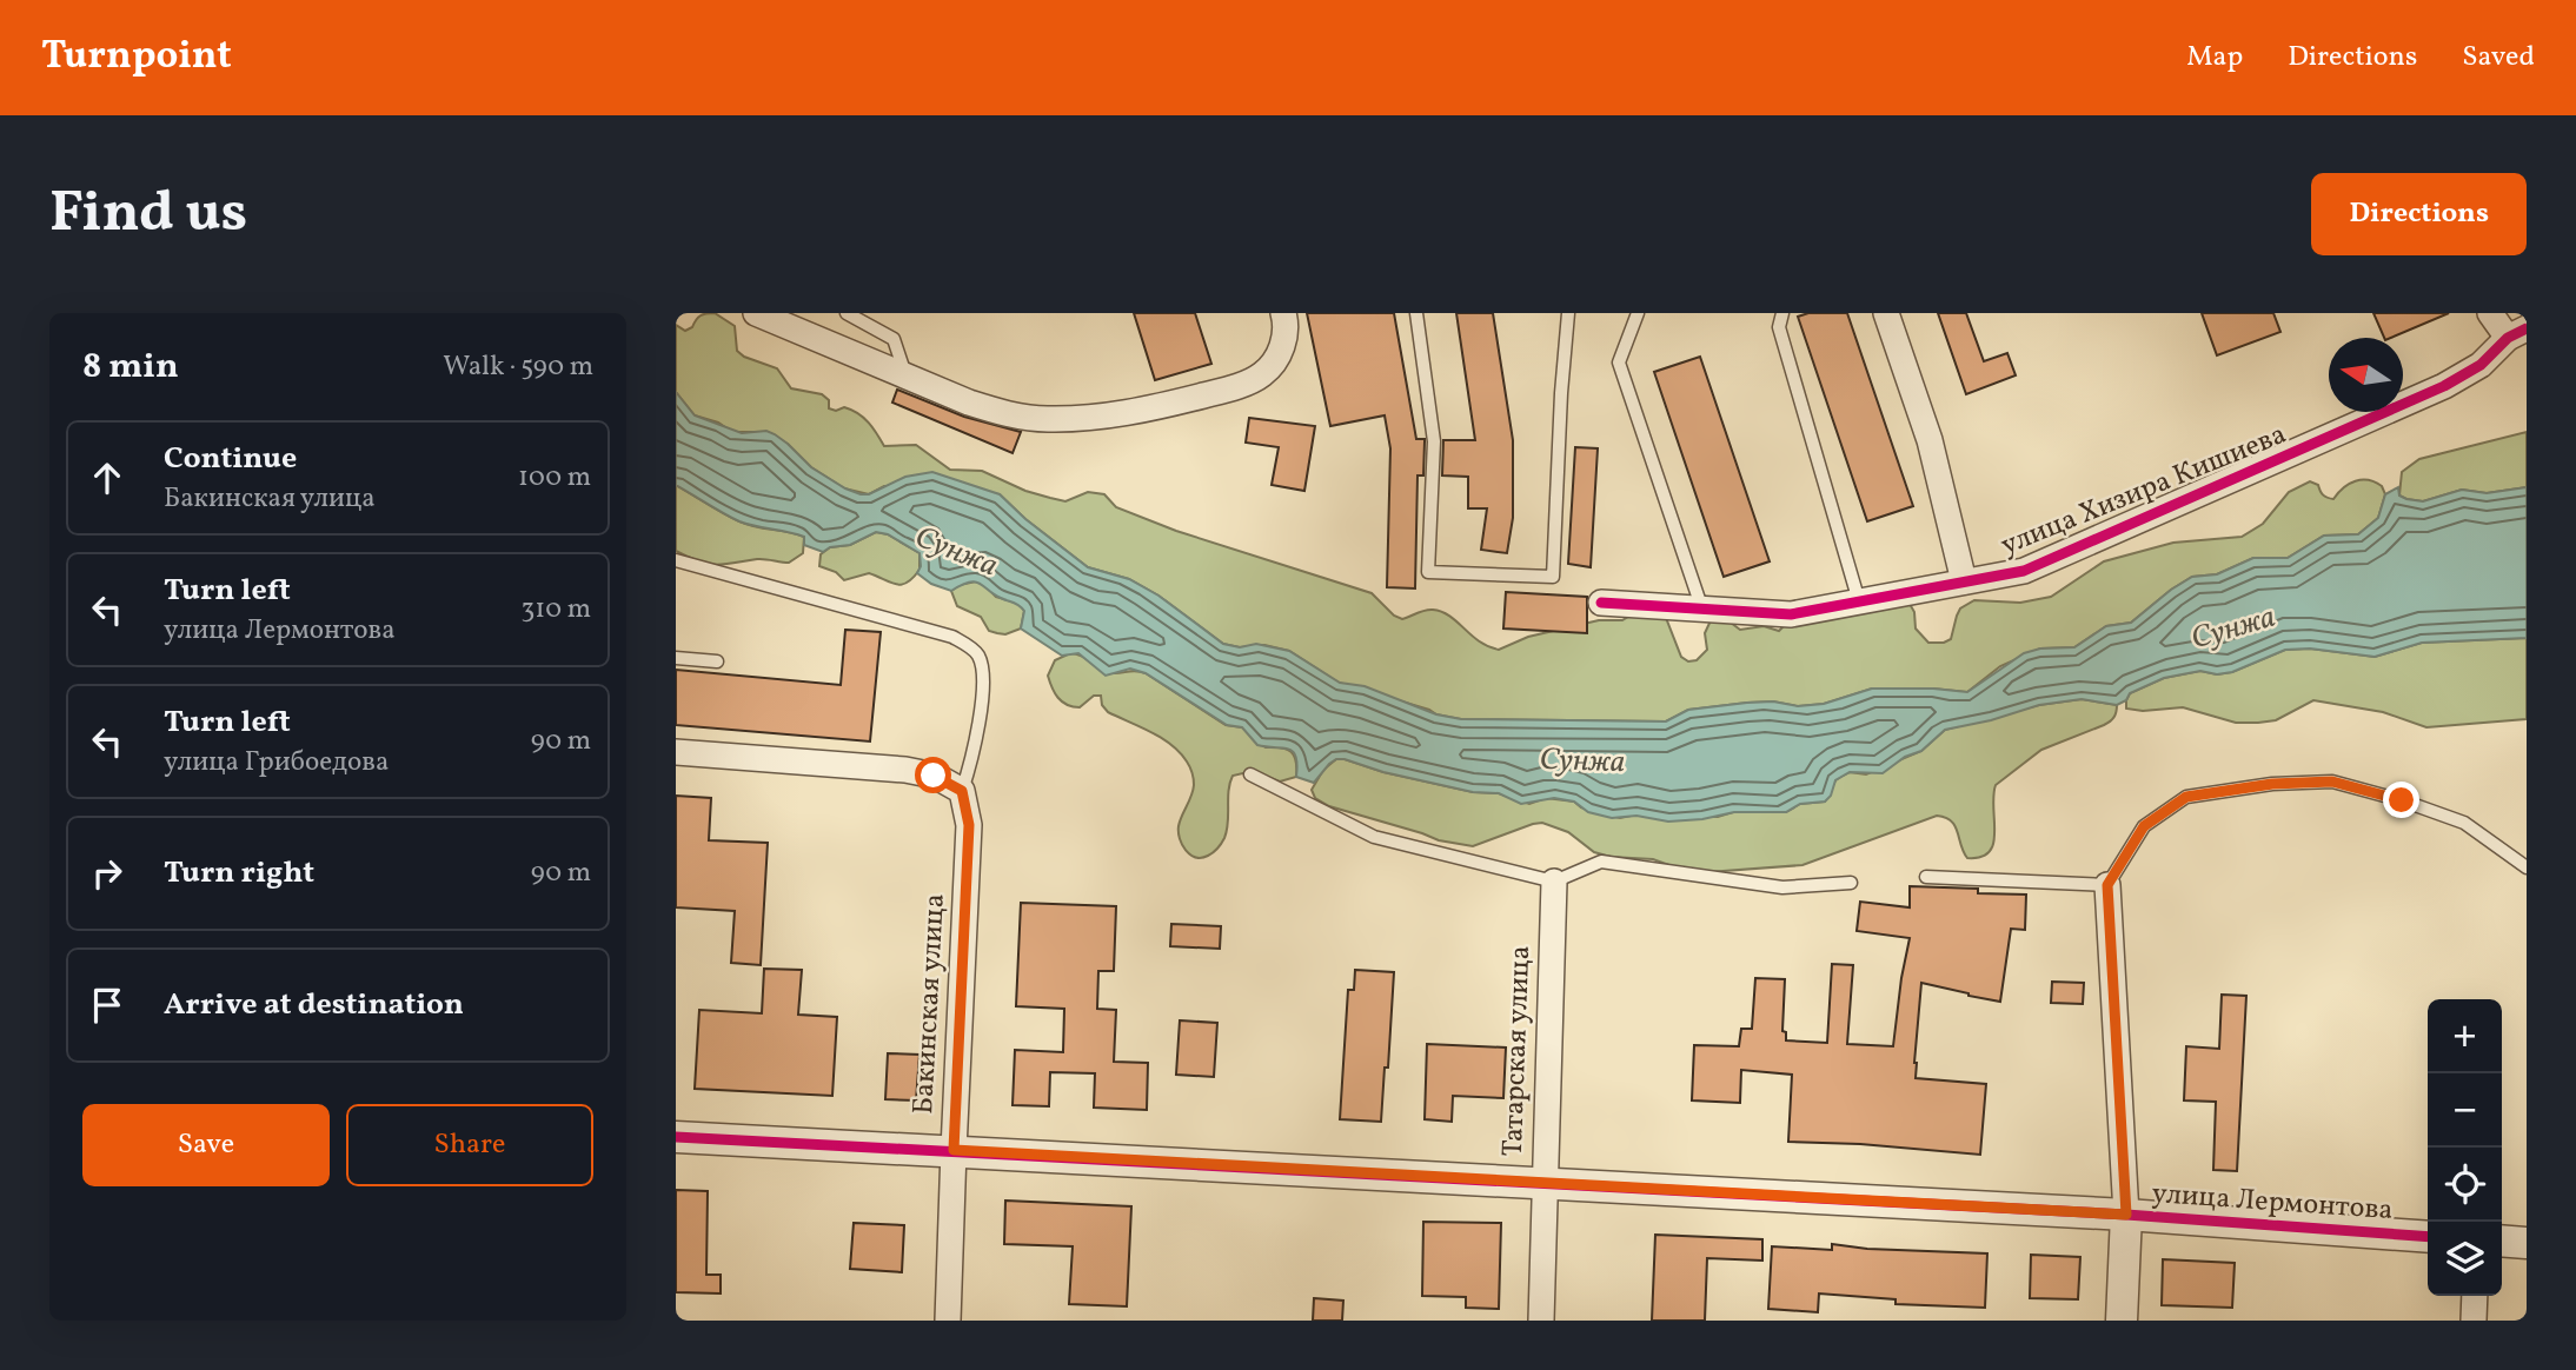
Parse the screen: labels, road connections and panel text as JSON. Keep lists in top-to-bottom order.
{
  "streets": {
    "street": [
      "улица Хизира Кишиева",
      "Бакинская улица",
      "Татарская улица",
      "улица Лермонтова"
    ]
  },
  "crossings": [
    ["Бакинская улица", "улица Лермонтова"],
    ["Татарская улица", "улица Лермонтова"]
  ],
  "water": ["Сунжа"],
  "north": "left",
  "page": {
    "header": "Turnpoint",
    "nav": ["Map", "Directions", "Saved"],
    "buttons": [
      "Directions",
      ["Save", "Share"]
    ],
    "title": "Find us",
    "heading": ["8 min", "Walk · 590 m"],
    "list": [
      ["Continue", "Бакинская улица", "100 m"],
      ["Turn left", "улица Лермонтова", "310 m"],
      ["Turn left", "улица Грибоедова", "90 m"],
      ["Turn right", "90 m"],
      "Arrive at destination"
    ],
    "map_buttons": ["+", "−"]
  }
}
